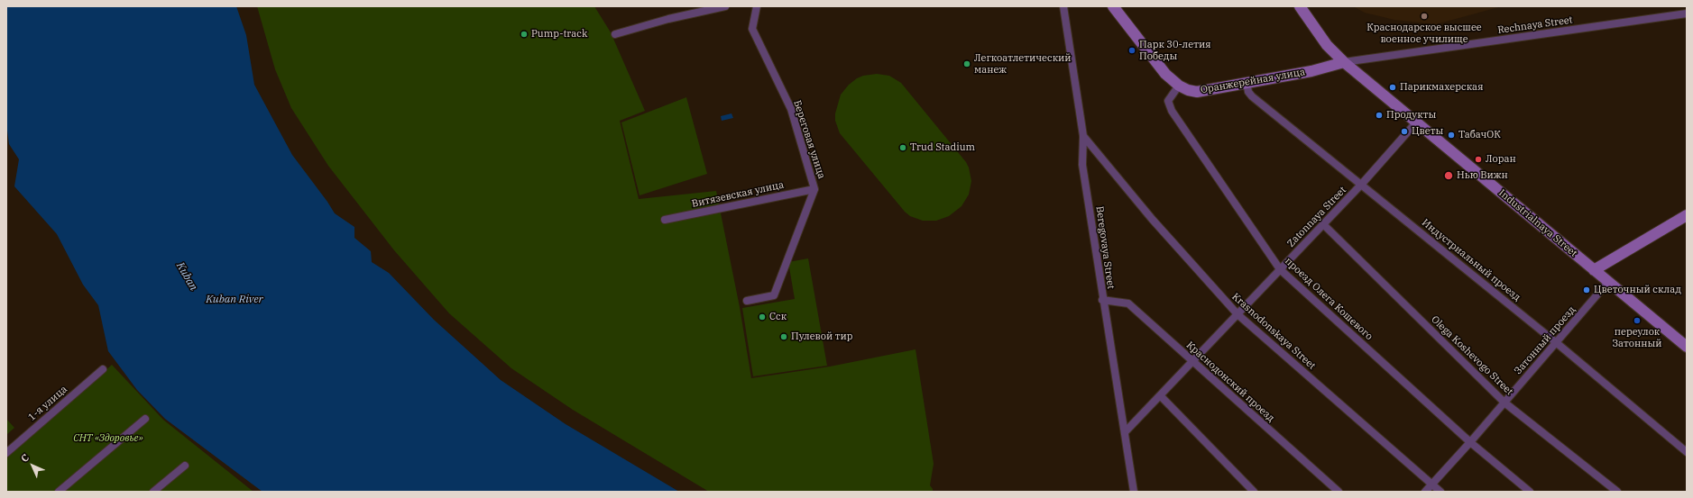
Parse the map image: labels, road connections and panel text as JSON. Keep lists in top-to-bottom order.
{
  "streets": {
    "main road": ["Оранжерейная улица", "Industrialnaya Street"],
    "street": [
      "Rechnaya Street",
      "Береговая улица",
      "Витязевская улица",
      "Zatonnaya Street",
      "Beregovaya Street",
      "Индустриальный проезд",
      "проезд Олега Кошевого",
      "Krasnodonskaya Street",
      "Затонный проезд",
      "Olega Koshevogo Street",
      "Краснодонский проезд",
      "1-я улица"
    ]
  },
  "crossings": [
    ["Rechnaya Street", "Оранжерейная улица"],
    ["Rechnaya Street", "Industrialnaya Street"],
    ["Оранжерейная улица", "Industrialnaya Street"],
    ["Оранжерейная улица", "Индустриальный проезд"],
    ["Оранжерейная улица", "проезд Олега Кошевого"],
    ["Береговая улица", "Витязевская улица"],
    ["Zatonnaya Street", "Industrialnaya Street"],
    ["Zatonnaya Street", "Beregovaya Street"],
    ["Zatonnaya Street", "Индустриальный проезд"],
    ["Zatonnaya Street", "проезд Олега Кошевого"],
    ["Zatonnaya Street", "Krasnodonskaya Street"],
    ["Zatonnaya Street", "Olega Koshevogo Street"],
    ["Zatonnaya Street", "Краснодонский проезд"],
    ["Industrialnaya Street", "Затонный проезд"],
    ["Beregovaya Street", "Krasnodonskaya Street"],
    ["Beregovaya Street", "Краснодонский проезд"],
    ["Индустриальный проезд", "Затонный проезд"],
    ["проезд Олега Кошевого", "Затонный проезд"],
    ["Krasnodonskaya Street", "Затонный проезд"],
    ["Затонный проезд", "Olega Koshevogo Street"]
  ],
  "water": ["Kuban", "Kuban River"],
  "parks": ["СНТ «Здоровье»"],
  "places": [
    "Краснодарское высшее военное училище",
    "Pump-track",
    "Парк 30-летия Победы",
    "Легкоатлетический манеж",
    "Парикмахерская",
    "Продукты",
    "Цветы",
    "ТабачОК",
    "Trud Stadium",
    "Лоран",
    "Нью Вижн",
    "Цветочный склад",
    "Сск",
    "переулок Затонный",
    "Пулевой тир"
  ],
  "north": "top left"
}
